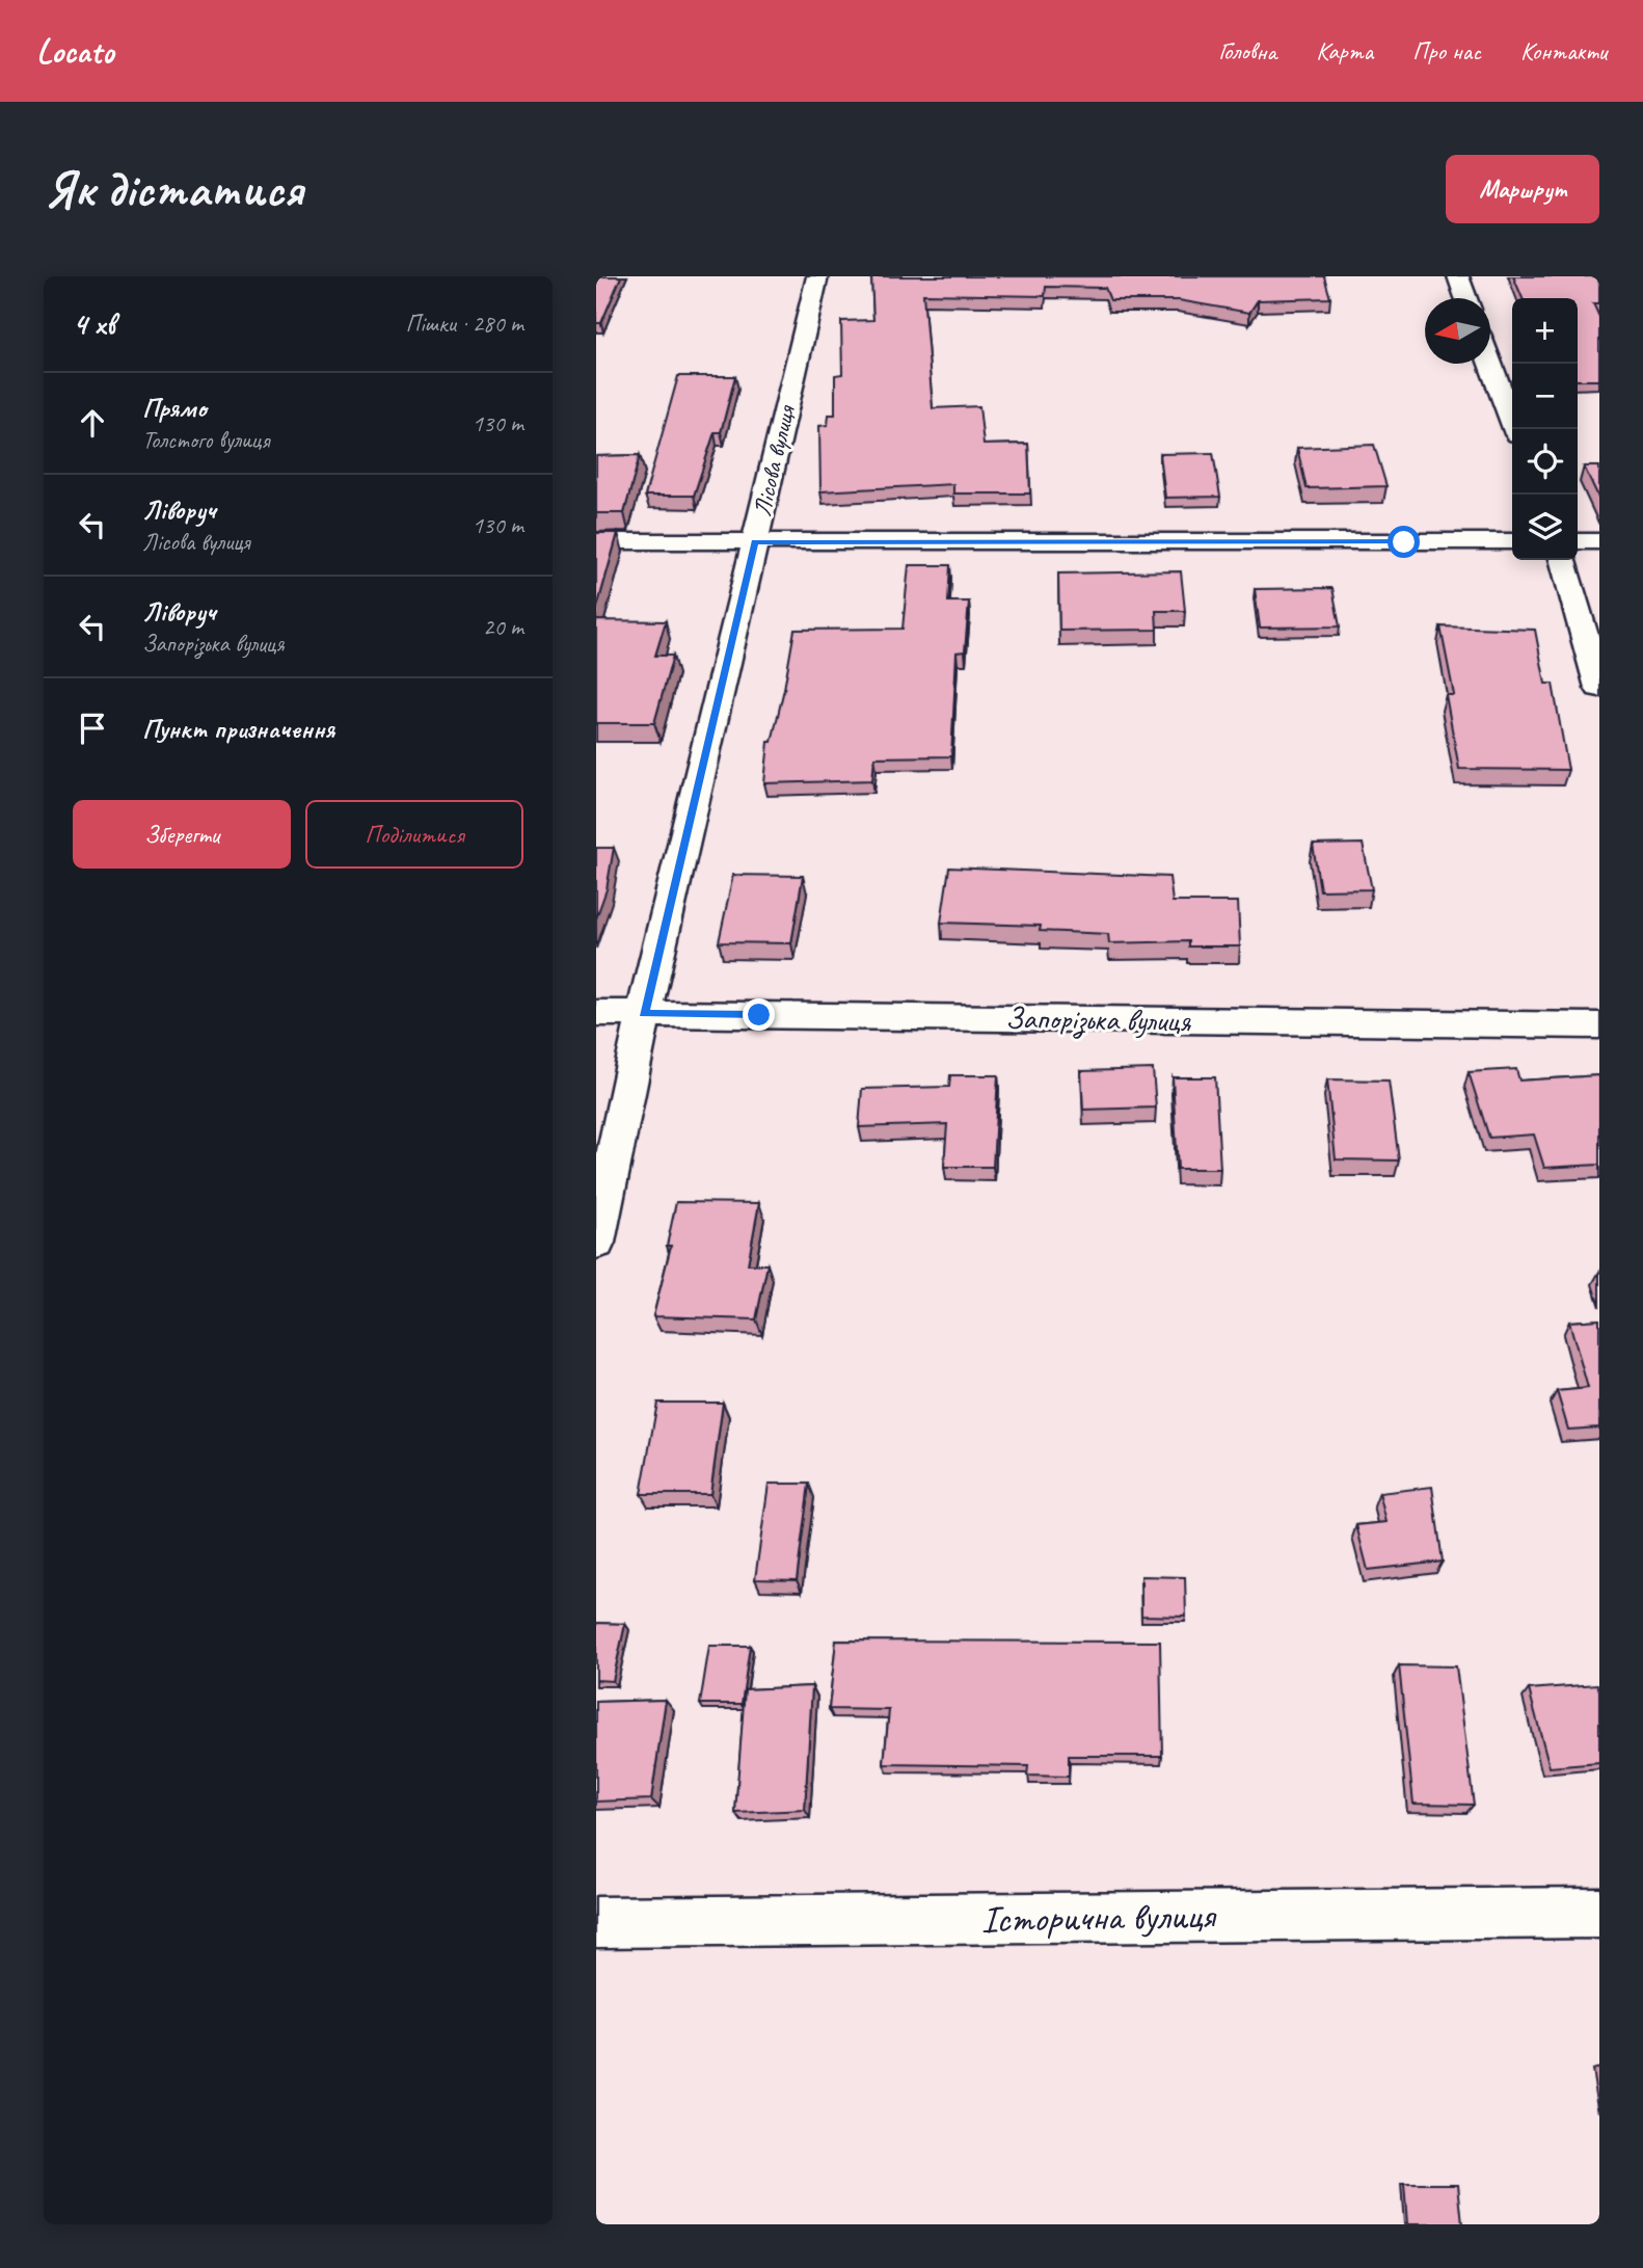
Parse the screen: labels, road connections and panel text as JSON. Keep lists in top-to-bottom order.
{
  "streets": {
    "street": ["Лісова вулиця", "Запорізька вулиця", "Історична вулиця"]
  },
  "crossings": [
    ["Лісова вулиця", "Запорізька вулиця"]
  ],
  "north": "left",
  "page": {
    "header": "Locato",
    "nav": [
      "Головна",
      "Карта",
      "Про нас",
      "Контакти"
    ],
    "buttons": [
      "Маршрут",
      ["Зберегти", "Поділитися"]
    ],
    "title": "Як дістатися",
    "heading": ["4 хв", "Пішки · 280 m"],
    "map_buttons": ["+", "−"],
    "list": [
      ["Прямо", "Толстого вулиця", "130 m"],
      ["Ліворуч", "Лісова вулиця", "130 m"],
      ["Ліворуч", "Запорізька вулиця", "20 m"],
      "Пункт призначення"
    ]
  }
}
